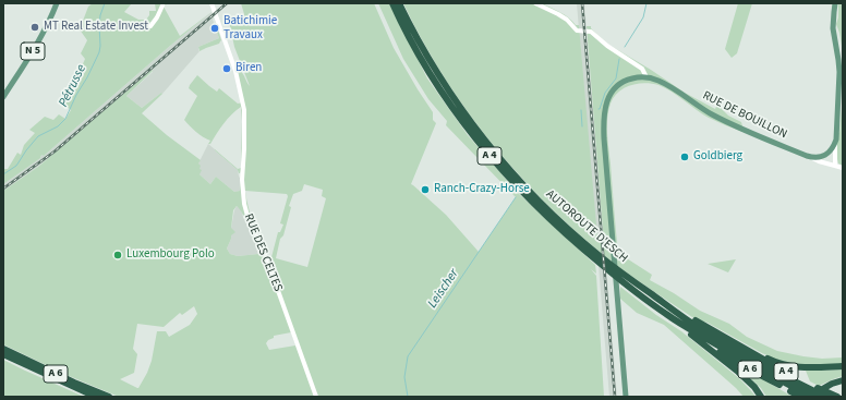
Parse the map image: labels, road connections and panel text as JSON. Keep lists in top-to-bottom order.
{
  "streets": {
    "highway": ["A 4", "AUTOROUTE D'ESCH", "A 6"],
    "main road": ["N 5", "RUE DE BOUILLON"],
    "street": ["RUE DES CELTES"]
  },
  "crossings": [
    ["A 4", "AUTOROUTE D'ESCH"],
    ["AUTOROUTE D'ESCH", "A 6"]
  ],
  "water": ["Pétrusse", "Leischer"],
  "places": [
    "MT Real Estate Invest",
    "Batichimie Travaux",
    "Biren",
    "Goldbierg",
    "Ranch-Crazy-Horse",
    "Luxembourg Polo"
  ]
}
